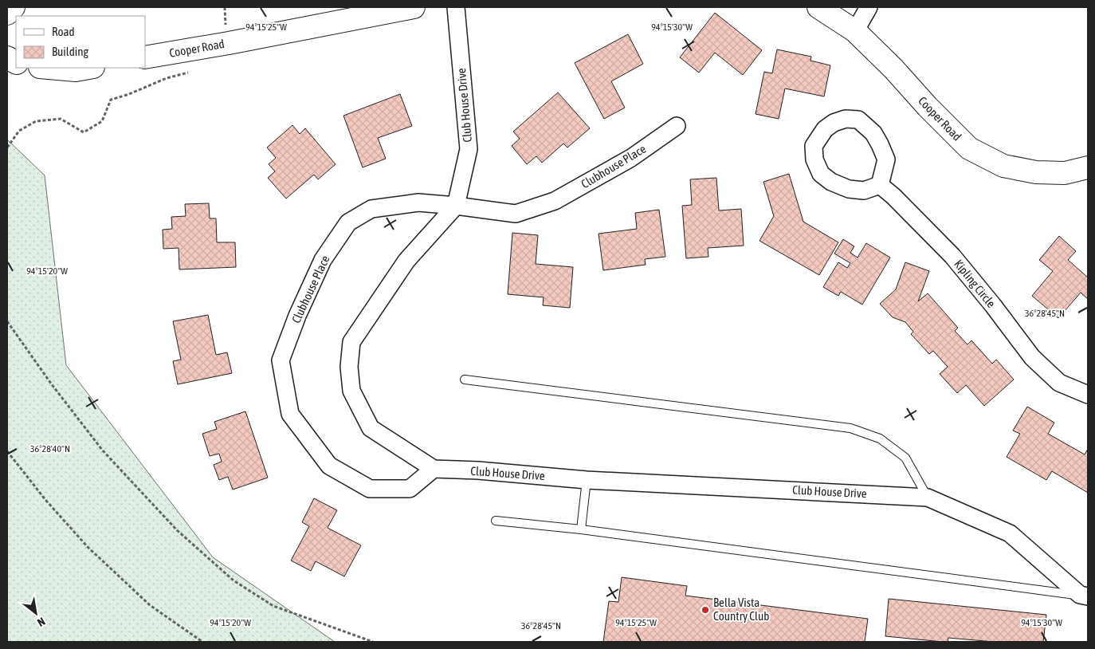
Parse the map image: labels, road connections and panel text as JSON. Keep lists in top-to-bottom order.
{
  "streets": {
    "street": [
      "Cooper Road",
      "Club House Drive",
      "Clubhouse Place",
      "Kipling Circle"
    ]
  },
  "crossings": [
    ["Club House Drive", "Clubhouse Place"]
  ],
  "places": ["Bella Vista Country Club"],
  "legend": ["Road", "Building"],
  "north": "bottom right",
  "coordinates": [
    "94°15'25\"W",
    "94°15'30\"W",
    "94°15'20\"W",
    "36°28'45\"N",
    "36°28'40\"N"
  ]
}
